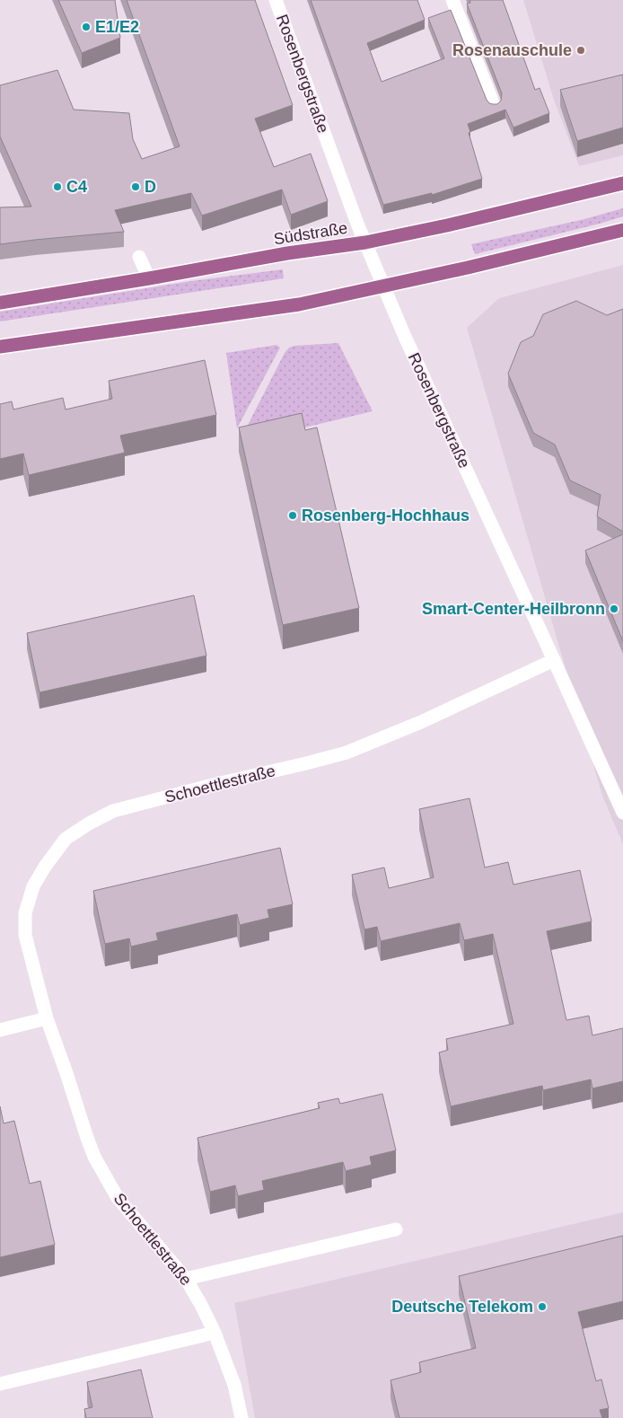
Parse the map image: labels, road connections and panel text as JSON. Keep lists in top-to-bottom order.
{
  "streets": {
    "main road": ["Südstraße"],
    "street": ["Rosenbergstraße", "Schoettlestraße"]
  },
  "crossings": [
    ["Rosenbergstraße", "Südstraße"],
    ["Rosenbergstraße", "Schoettlestraße"]
  ],
  "places": [
    "E1/E2",
    "Rosenauschule",
    "C4",
    "D",
    "Rosenberg-Hochhaus",
    "Smart-Center-Heilbronn",
    "Deutsche Telekom"
  ]
}
